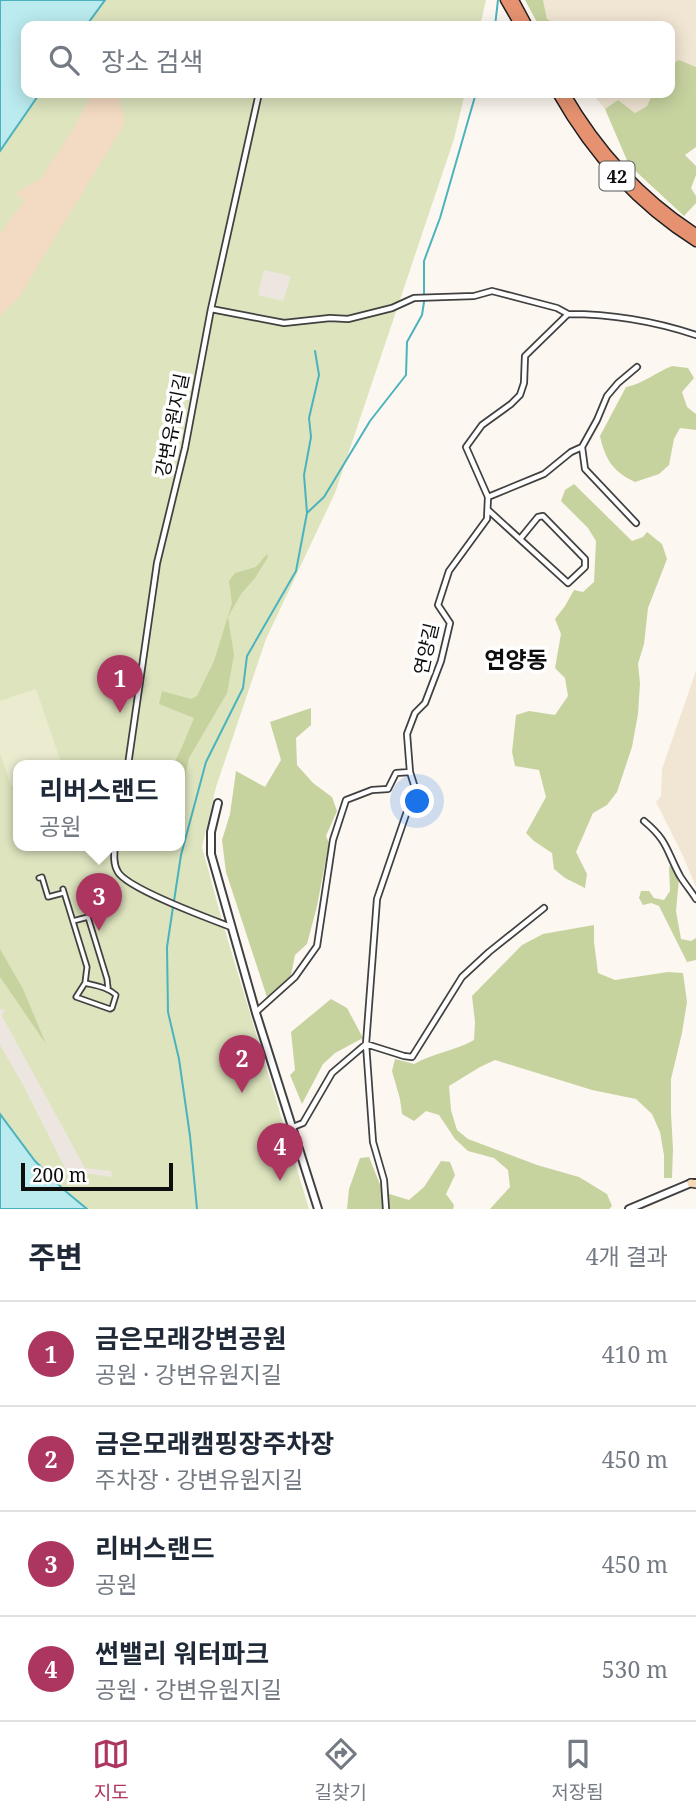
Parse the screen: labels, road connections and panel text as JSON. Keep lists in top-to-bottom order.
{
  "streets": {
    "highway": ["42"],
    "street": ["강변유원지길", "연양길"]
  },
  "districts": ["연양동"],
  "scale_bar": "200 m",
  "page": {
    "search": "장소 검색",
    "pins": [
      "1",
      "3",
      "2",
      "4"
    ],
    "popup": ["리버스랜드", "공원"],
    "scale": "200 m",
    "heading": ["주변", "4개 결과"],
    "list": [
      {
        "mark": "1",
        "name": "금은모래강변공원",
        "note": "공원 · 강변유원지길",
        "value": "410 m"
      },
      {
        "mark": "2",
        "name": "금은모래캠핑장주차장",
        "note": "주차장 · 강변유원지길",
        "value": "450 m"
      },
      {
        "mark": "3",
        "name": "리버스랜드",
        "note": "공원",
        "value": "450 m"
      },
      {
        "mark": "4",
        "name": "썬밸리 워터파크",
        "note": "공원 · 강변유원지길",
        "value": "530 m"
      }
    ],
    "nav": ["지도", "길찾기", "저장됨"]
  }
}
